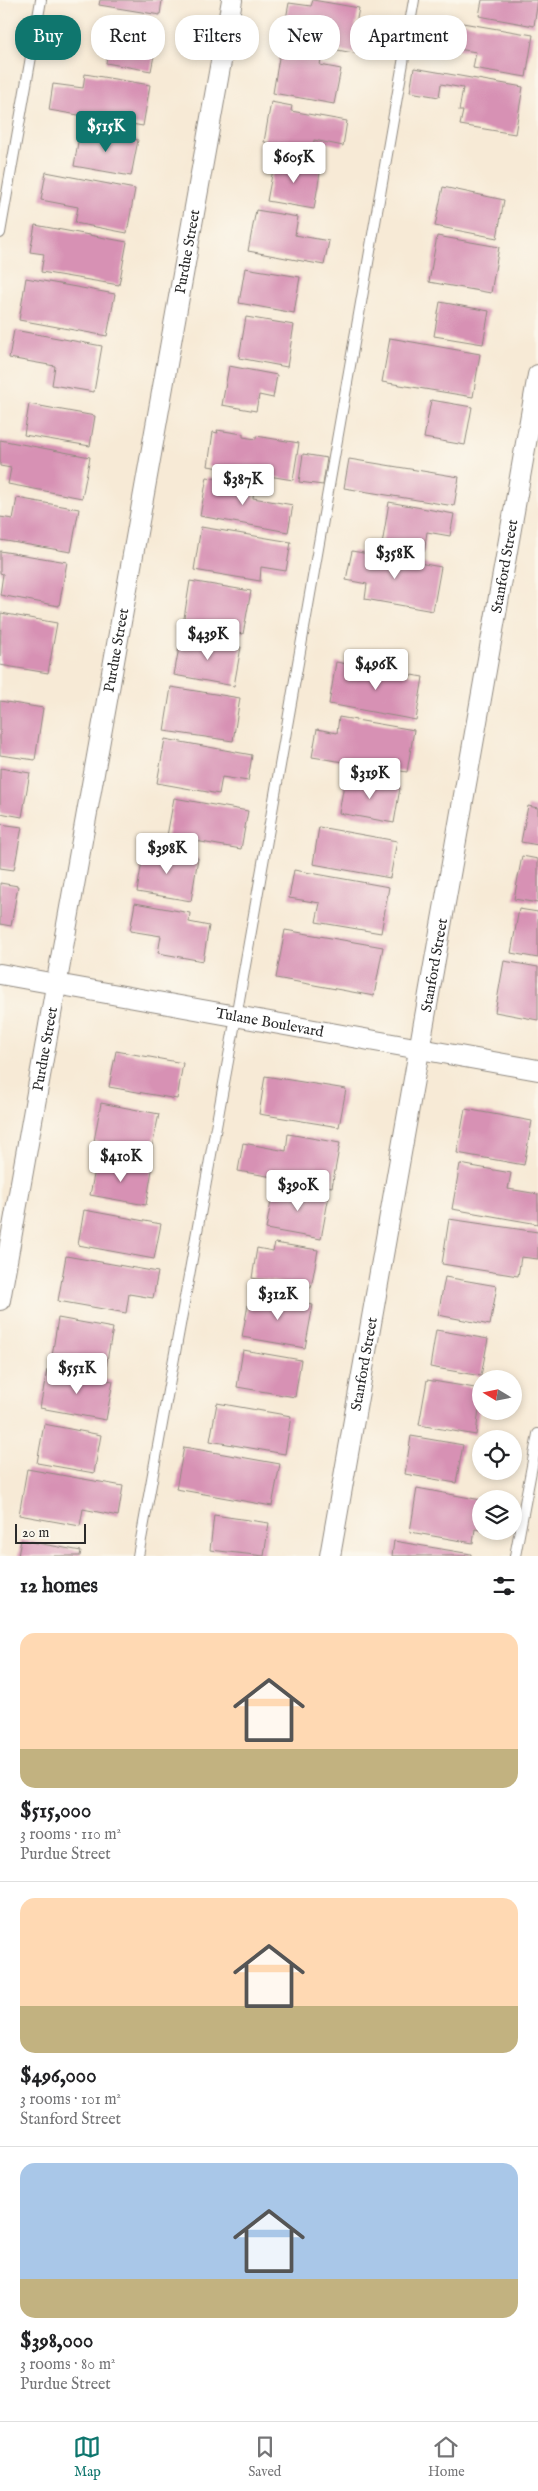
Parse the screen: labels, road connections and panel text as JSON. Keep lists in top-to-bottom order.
{
  "streets": {
    "street": ["Purdue Street", "Stanford Street", "Tulane Boulevard"]
  },
  "crossings": [
    ["Purdue Street", "Tulane Boulevard"],
    ["Stanford Street", "Tulane Boulevard"]
  ],
  "scale_bar": "20 m",
  "north": "left",
  "page": {
    "chip": [
      "Buy",
      "Rent",
      "Filters",
      "New",
      "Apartment"
    ],
    "price": [
      "$515K",
      "$605K",
      "$387K",
      "$358K",
      "$439K",
      "$496K",
      "$319K",
      "$398K",
      "$410K",
      "$390K",
      "$312K",
      "$551K"
    ],
    "scale": "20 m",
    "heading": "12 homes",
    "list": [
      {
        "name": "$515,000",
        "note": "3 rooms · 110 m² · Purdue Street"
      },
      {
        "name": "$496,000",
        "note": "3 rooms · 101 m² · Stanford Street"
      },
      {
        "name": "$398,000",
        "note": "3 rooms · 80 m² · Purdue Street"
      }
    ],
    "tabs": ["Map", "Saved", "Home"]
  }
}
